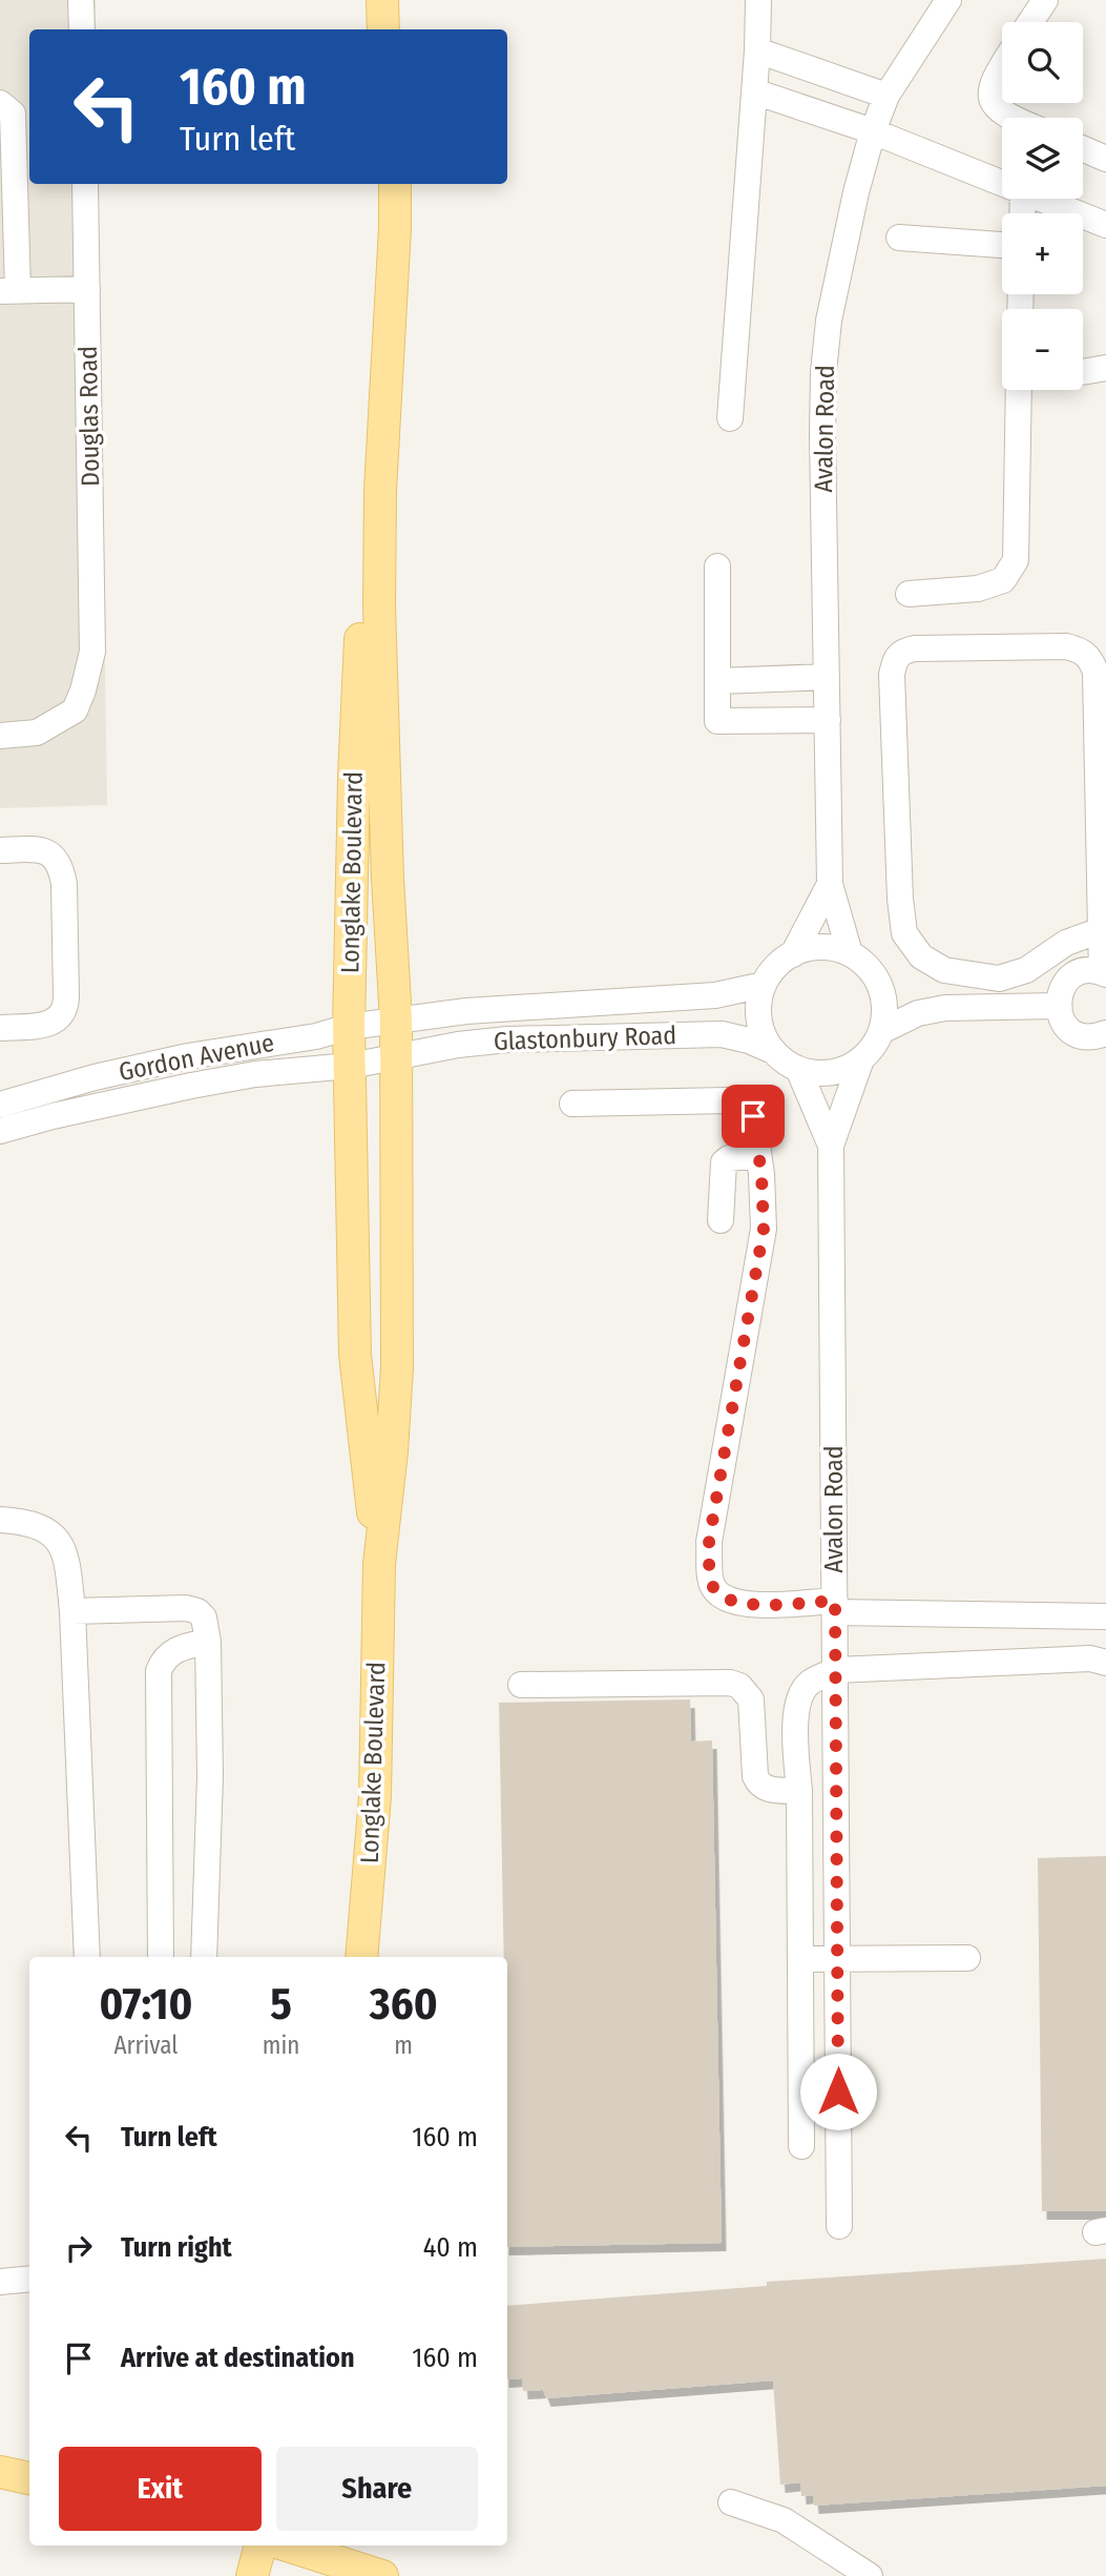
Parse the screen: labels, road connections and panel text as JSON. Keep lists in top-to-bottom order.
{
  "streets": {
    "main road": ["Longlake Boulevard"],
    "street": [
      "Douglas Road",
      "Avalon Road",
      "Glastonbury Road",
      "Gordon Avenue"
    ]
  },
  "crossings": [
    ["Avalon Road", "Glastonbury Road"],
    ["Longlake Boulevard", "Glastonbury Road"],
    ["Longlake Boulevard", "Gordon Avenue"],
    ["Glastonbury Road", "Gordon Avenue"]
  ],
  "page": {
    "map_buttons": ["+", "−"],
    "turn": ["160 m", "Turn left"],
    "eta": [
      "07:10",
      "Arrival",
      "5",
      "min",
      "360",
      "m"
    ],
    "list": [
      {
        "name": "Turn left",
        "value": "160 m"
      },
      {
        "name": "Turn right",
        "value": "40 m"
      },
      {
        "name": "Arrive at destination",
        "value": "160 m"
      }
    ],
    "buttons": ["Exit", "Share"]
  }
}
